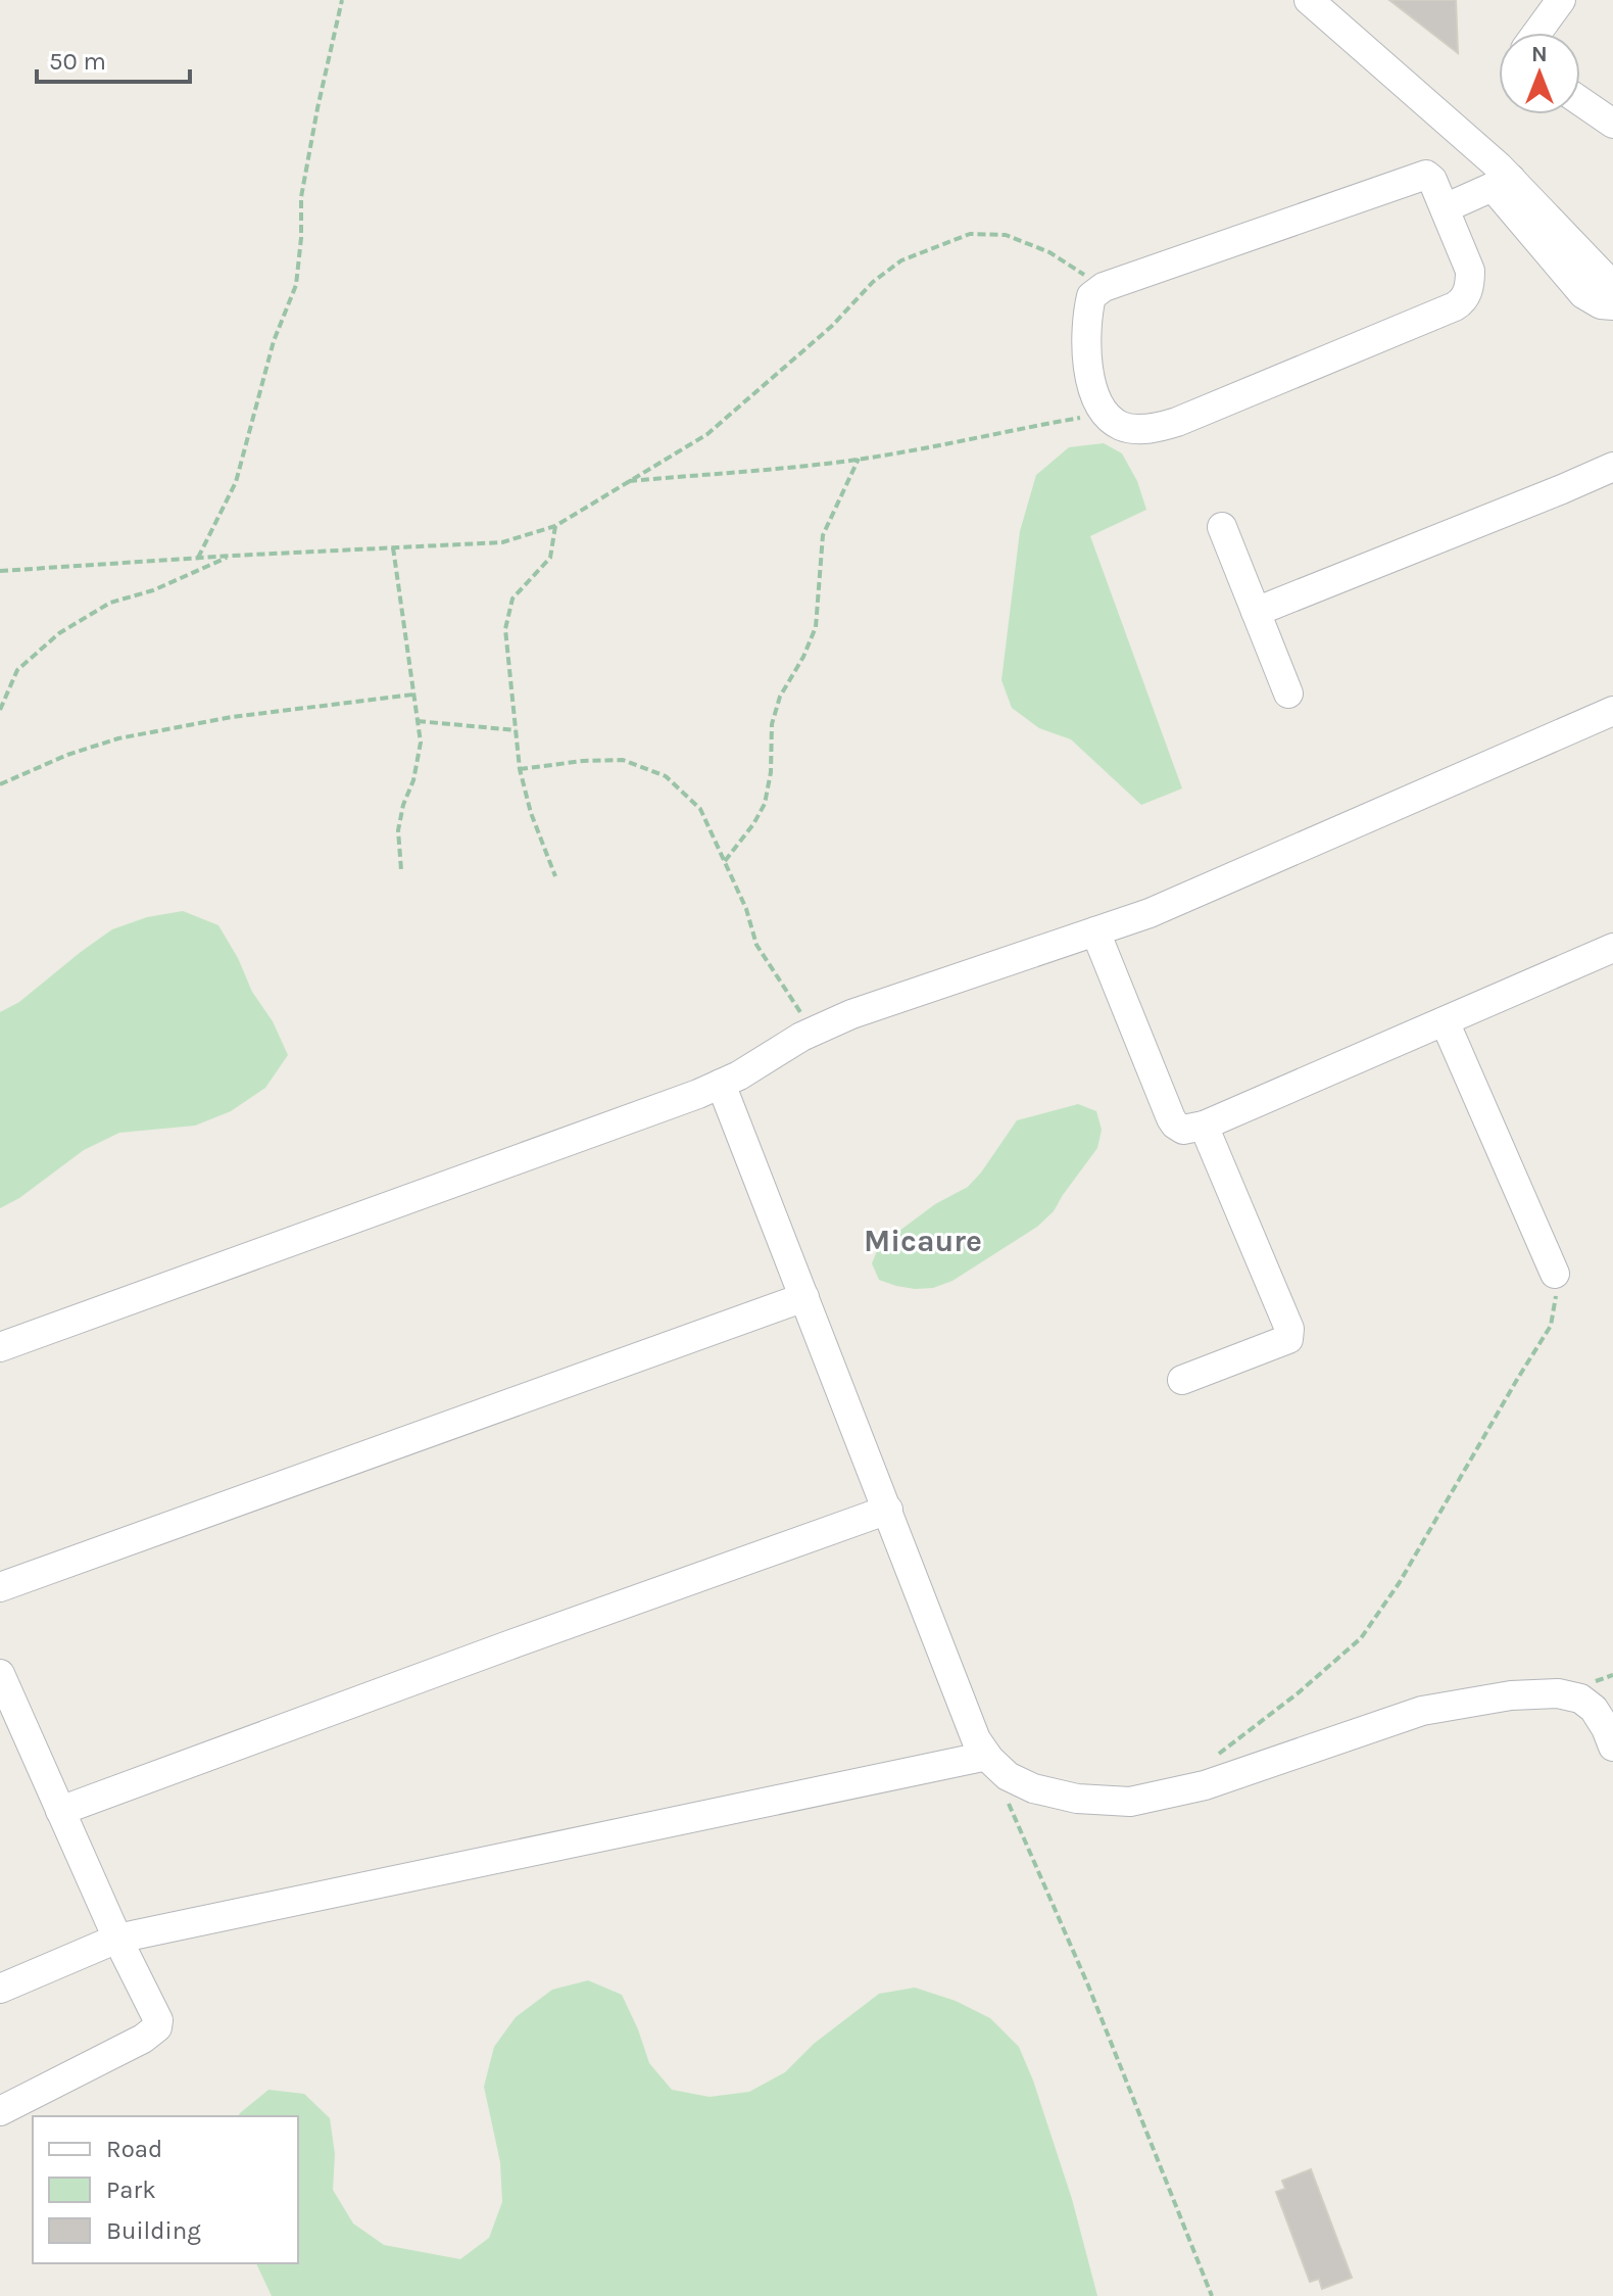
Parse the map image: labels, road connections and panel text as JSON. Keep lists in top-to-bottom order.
{
  "districts": ["Micaure"],
  "legend": ["Road", "Park", "Building"],
  "scale_bar": "50 m",
  "north": "top"
}
